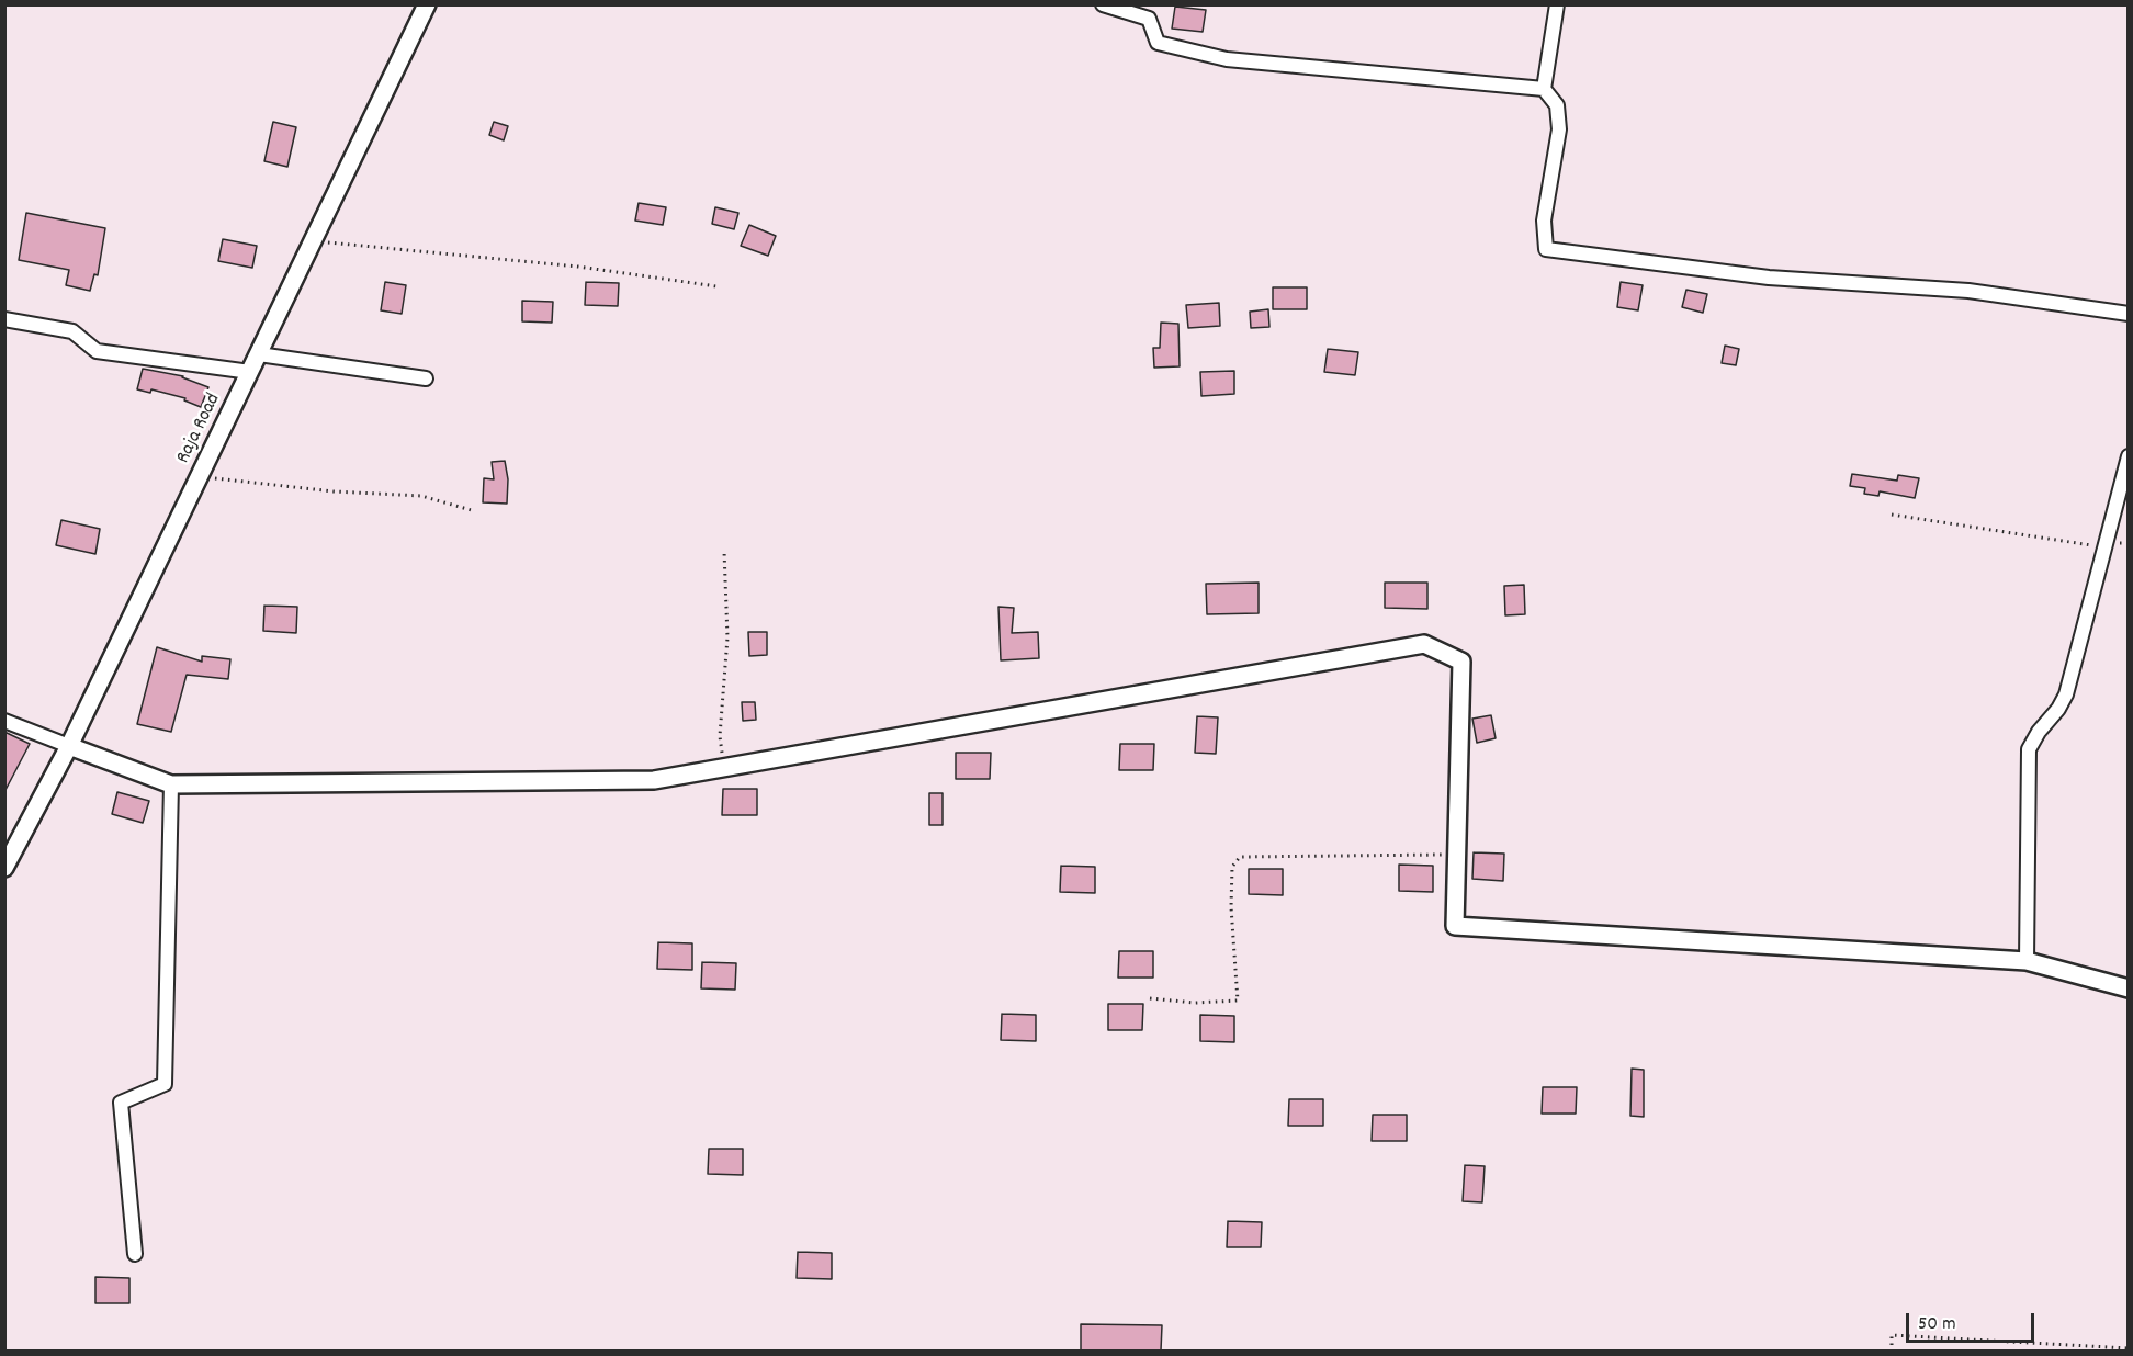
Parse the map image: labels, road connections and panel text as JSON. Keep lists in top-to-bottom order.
{
  "streets": {
    "street": ["Raja Road"]
  },
  "scale_bar": "50 m"
}
